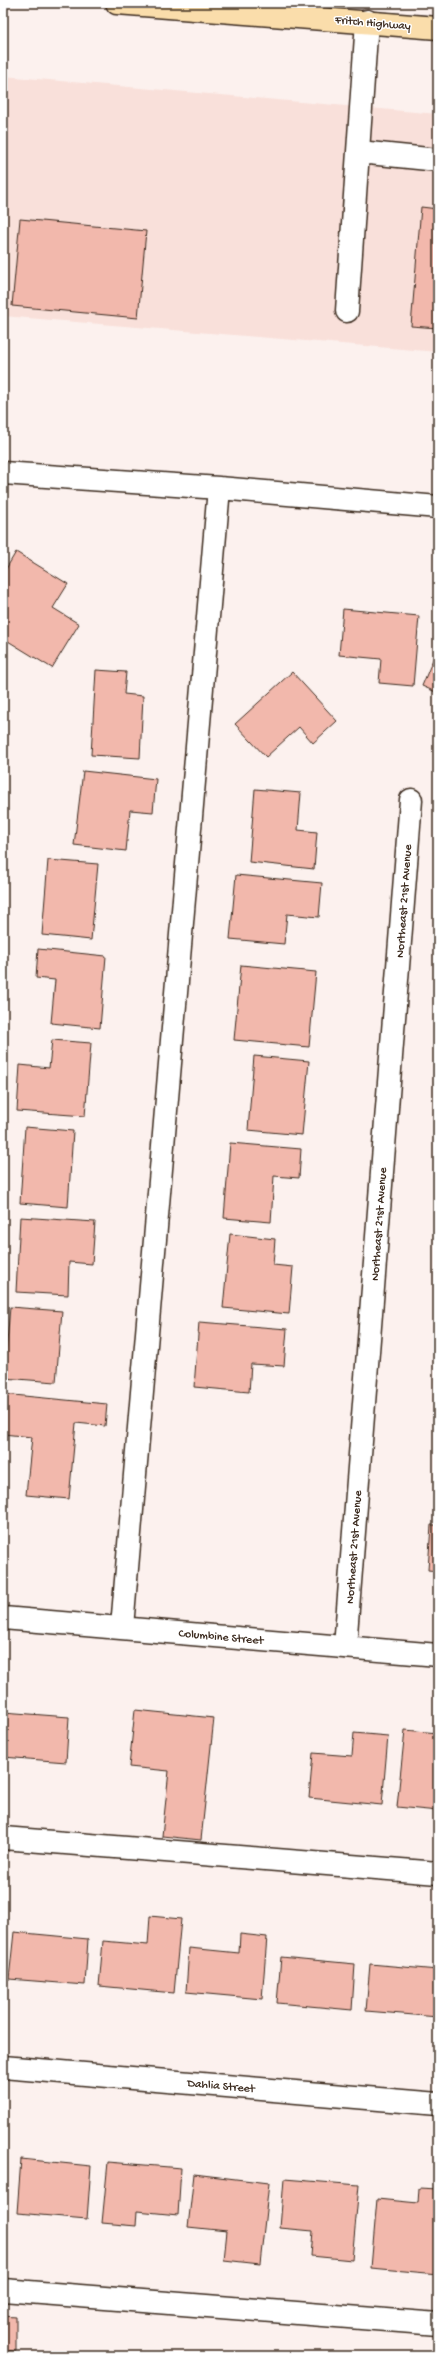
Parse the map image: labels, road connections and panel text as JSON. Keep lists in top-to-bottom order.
{
  "streets": {
    "main road": ["Fritch Highway"],
    "street": ["Northeast 21st Avenue", "Columbine Street", "Dahlia Street"]
  },
  "crossings": [
    ["Northeast 21st Avenue", "Columbine Street"]
  ]
}
